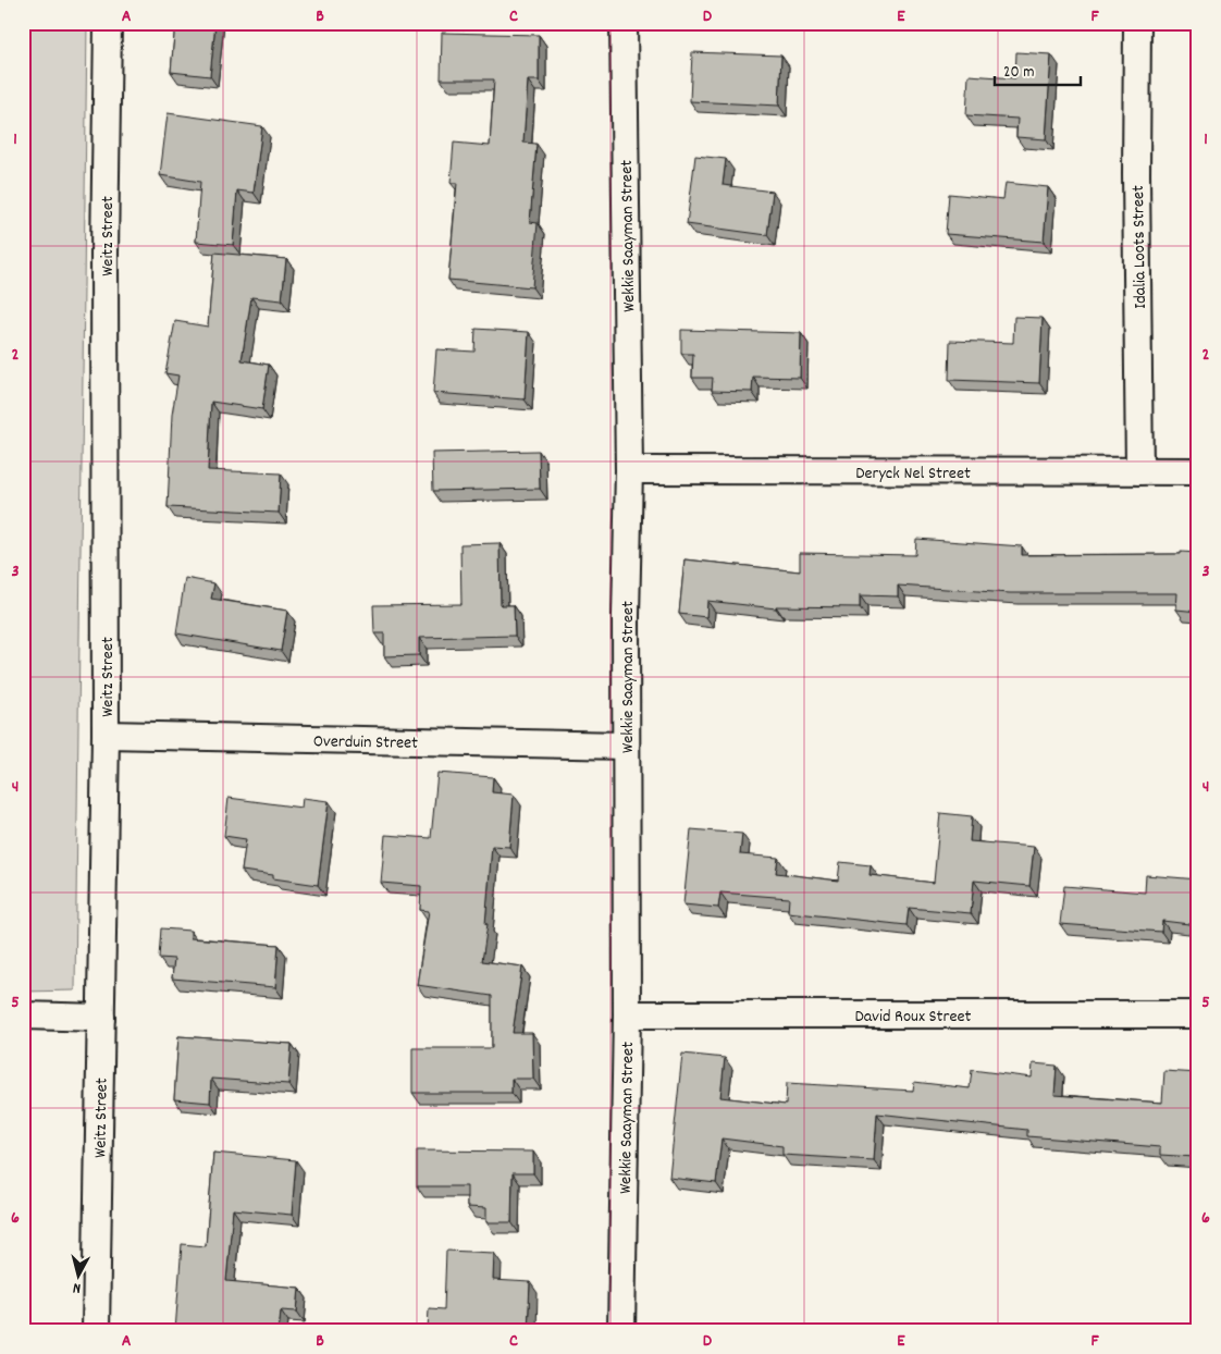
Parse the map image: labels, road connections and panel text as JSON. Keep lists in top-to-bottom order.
{
  "streets": {
    "street": [
      "Weitz Street",
      "Wekkie Saayman Street",
      "Idalia Loots Street",
      "Deryck Nel Street",
      "Overduin Street",
      "David Roux Street"
    ]
  },
  "crossings": [
    ["Weitz Street", "Overduin Street"],
    ["Wekkie Saayman Street", "Deryck Nel Street"],
    ["Wekkie Saayman Street", "Overduin Street"],
    ["Wekkie Saayman Street", "David Roux Street"],
    ["Idalia Loots Street", "Deryck Nel Street"]
  ],
  "scale_bar": "20 m",
  "north": "bottom",
  "grid": {
    "columns": [
      "A",
      "B",
      "C",
      "D",
      "E",
      "F"
    ],
    "rows": [
      "1",
      "2",
      "3",
      "4",
      "5",
      "6"
    ]
  }
}
